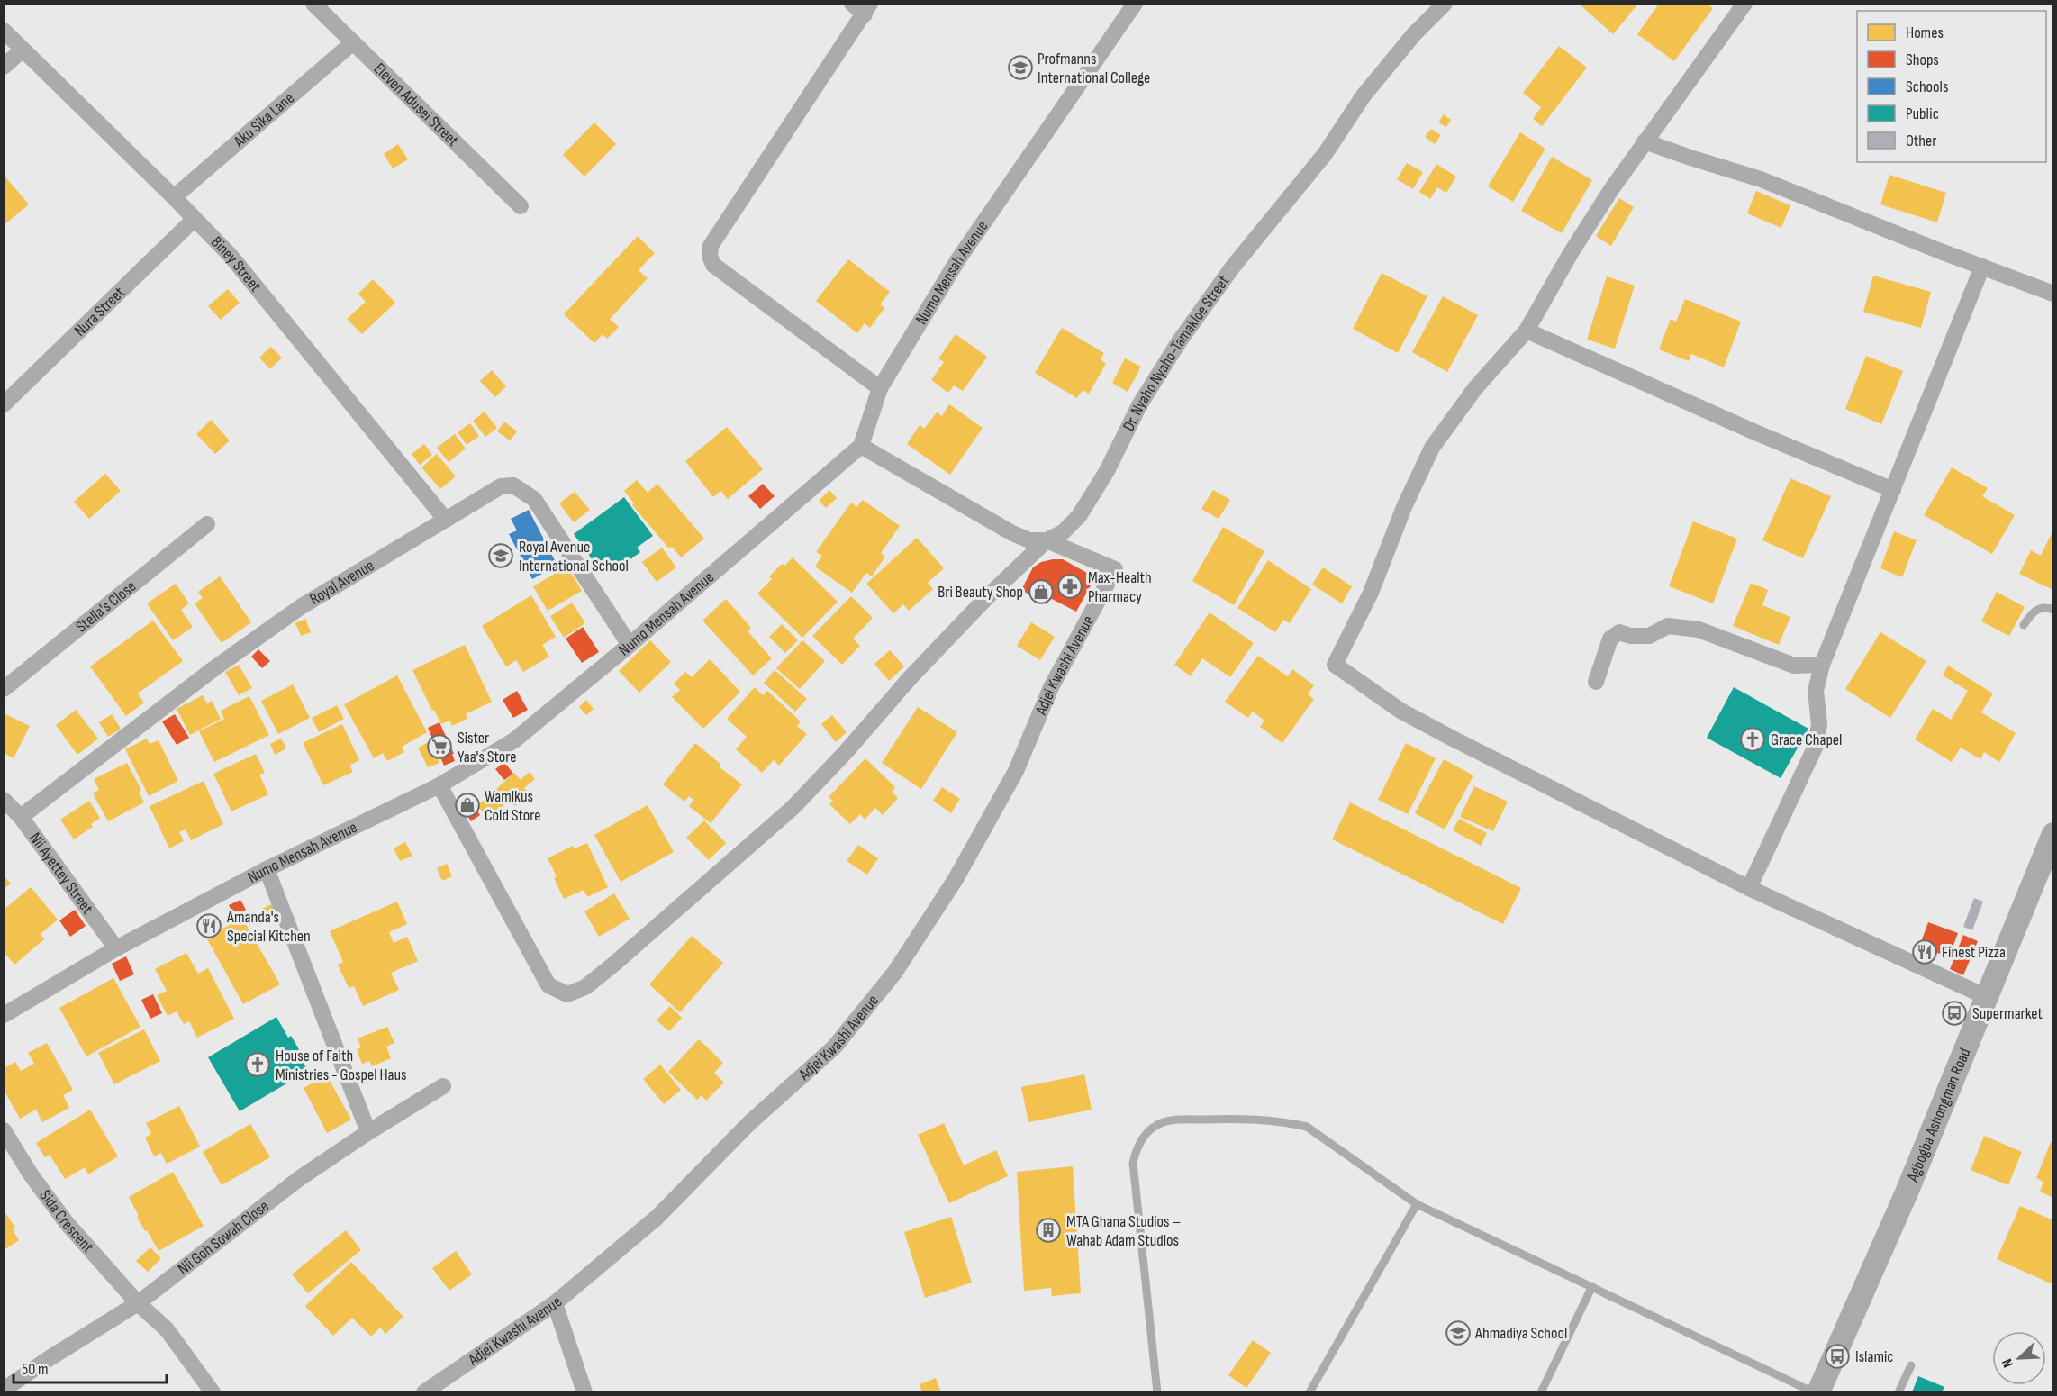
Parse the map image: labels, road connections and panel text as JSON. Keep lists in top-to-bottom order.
{
  "streets": {
    "street": [
      "Eleven Adusei Street",
      "Aku Sika Lane",
      "Biney Street",
      "Numo Mensah Avenue",
      "Nura Street",
      "Dr. Nyaho Nyaho-Tamakloe Street",
      "Royal Avenue",
      "Stella's Close",
      "Adjei Kwashi Avenue",
      "Nii Ayettey Street",
      "Agbogba Ashongman Road",
      "Sida Crescent",
      "Nii Goh Sowah Close"
    ]
  },
  "crossings": [
    ["Eleven Adusei Street", "Aku Sika Lane"],
    ["Aku Sika Lane", "Biney Street"],
    ["Biney Street", "Nura Street"],
    ["Biney Street", "Royal Avenue"],
    ["Numo Mensah Avenue", "Dr. Nyaho Nyaho-Tamakloe Street"],
    ["Numo Mensah Avenue", "Royal Avenue"],
    ["Numo Mensah Avenue", "Nii Ayettey Street"],
    ["Dr. Nyaho Nyaho-Tamakloe Street", "Adjei Kwashi Avenue"],
    ["Royal Avenue", "Nii Ayettey Street"],
    ["Sida Crescent", "Nii Goh Sowah Close"]
  ],
  "places": {
    "school or university": ["Profmanns International College", "Royal Avenue International School", "Ahmadiya School"],
    "pharmacy": ["Max-Health Pharmacy"],
    "shop": ["Bri Beauty Shop", "Wamikus Cold Store"],
    "church": ["Grace Chapel", "House of Faith Ministries - Gospel Haus"],
    "supermarket": ["Sister Yaa's Store"],
    "restaurant": ["Amanda's Special Kitchen", "Finest Pizza"],
    "bus stop": ["Supermarket", "Islamic"],
    "building": ["MTA Ghana Studios – Wahab Adam Studios"]
  },
  "legend": [
    "Homes",
    "Shops",
    "Schools",
    "Public",
    "Other"
  ],
  "scale_bar": "50 m",
  "north": "bottom left"
}
